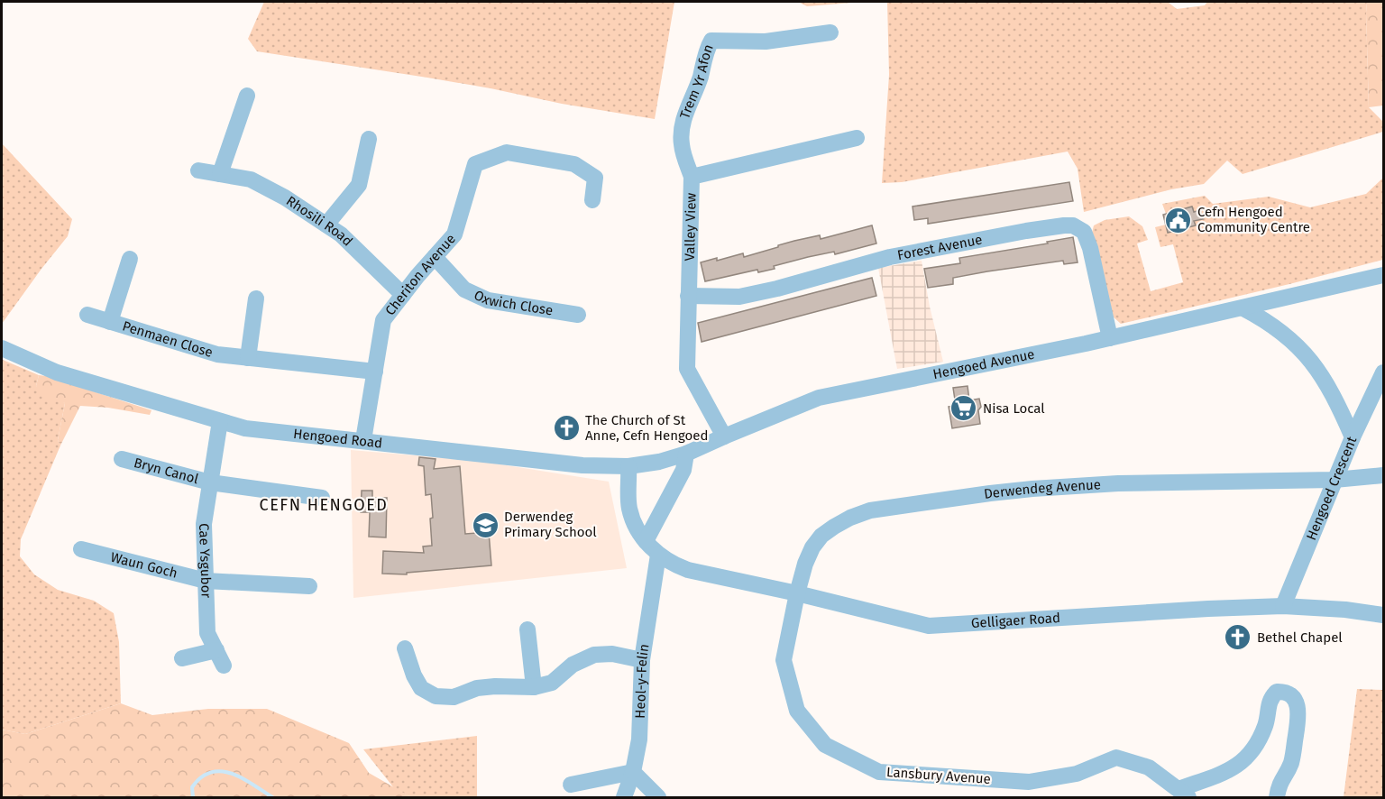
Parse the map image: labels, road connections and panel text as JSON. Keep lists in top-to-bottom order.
{
  "streets": {
    "street": [
      "Trem Yr Afon",
      "Rhosili Road",
      "Valley View",
      "Forest Avenue",
      "Cheriton Avenue",
      "Oxwich Close",
      "Penmaen Close",
      "Hengoed Avenue",
      "Hengoed Road",
      "Bryn Canol",
      "Hengoed Crescent",
      "Derwendeg Avenue",
      "Cae Ysgubor",
      "Waun Goch",
      "Gelligaer Road",
      "Heol-y-Felin",
      "Lansbury Avenue"
    ]
  },
  "crossings": [
    ["Trem Yr Afon", "Valley View"],
    ["Rhosili Road", "Cheriton Avenue"],
    ["Valley View", "Forest Avenue"],
    ["Valley View", "Hengoed Avenue"],
    ["Forest Avenue", "Hengoed Avenue"],
    ["Cheriton Avenue", "Oxwich Close"],
    ["Cheriton Avenue", "Penmaen Close"],
    ["Cheriton Avenue", "Hengoed Road"],
    ["Hengoed Avenue", "Hengoed Road"],
    ["Hengoed Road", "Cae Ysgubor"],
    ["Hengoed Road", "Gelligaer Road"],
    ["Bryn Canol", "Cae Ysgubor"],
    ["Hengoed Crescent", "Derwendeg Avenue"],
    ["Hengoed Crescent", "Gelligaer Road"],
    ["Derwendeg Avenue", "Gelligaer Road"],
    ["Derwendeg Avenue", "Lansbury Avenue"],
    ["Cae Ysgubor", "Waun Goch"],
    ["Gelligaer Road", "Heol-y-Felin"],
    ["Gelligaer Road", "Lansbury Avenue"]
  ],
  "districts": ["CEFN HENGOED"],
  "places": {
    "public building": ["Cefn Hengoed Community Centre"],
    "supermarket": ["Nisa Local"],
    "church": ["The Church of St Anne, Cefn Hengoed", "Bethel Chapel"],
    "school or university": ["Derwendeg Primary School"]
  }
}
